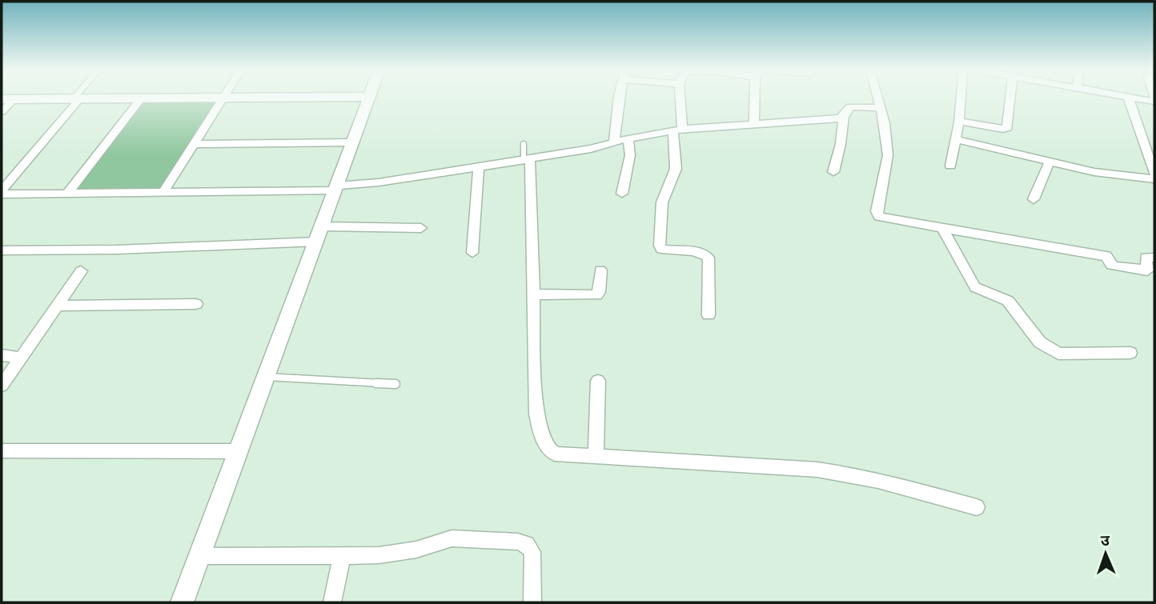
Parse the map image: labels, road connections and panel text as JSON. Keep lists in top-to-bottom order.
{
  "north": "top"
}
